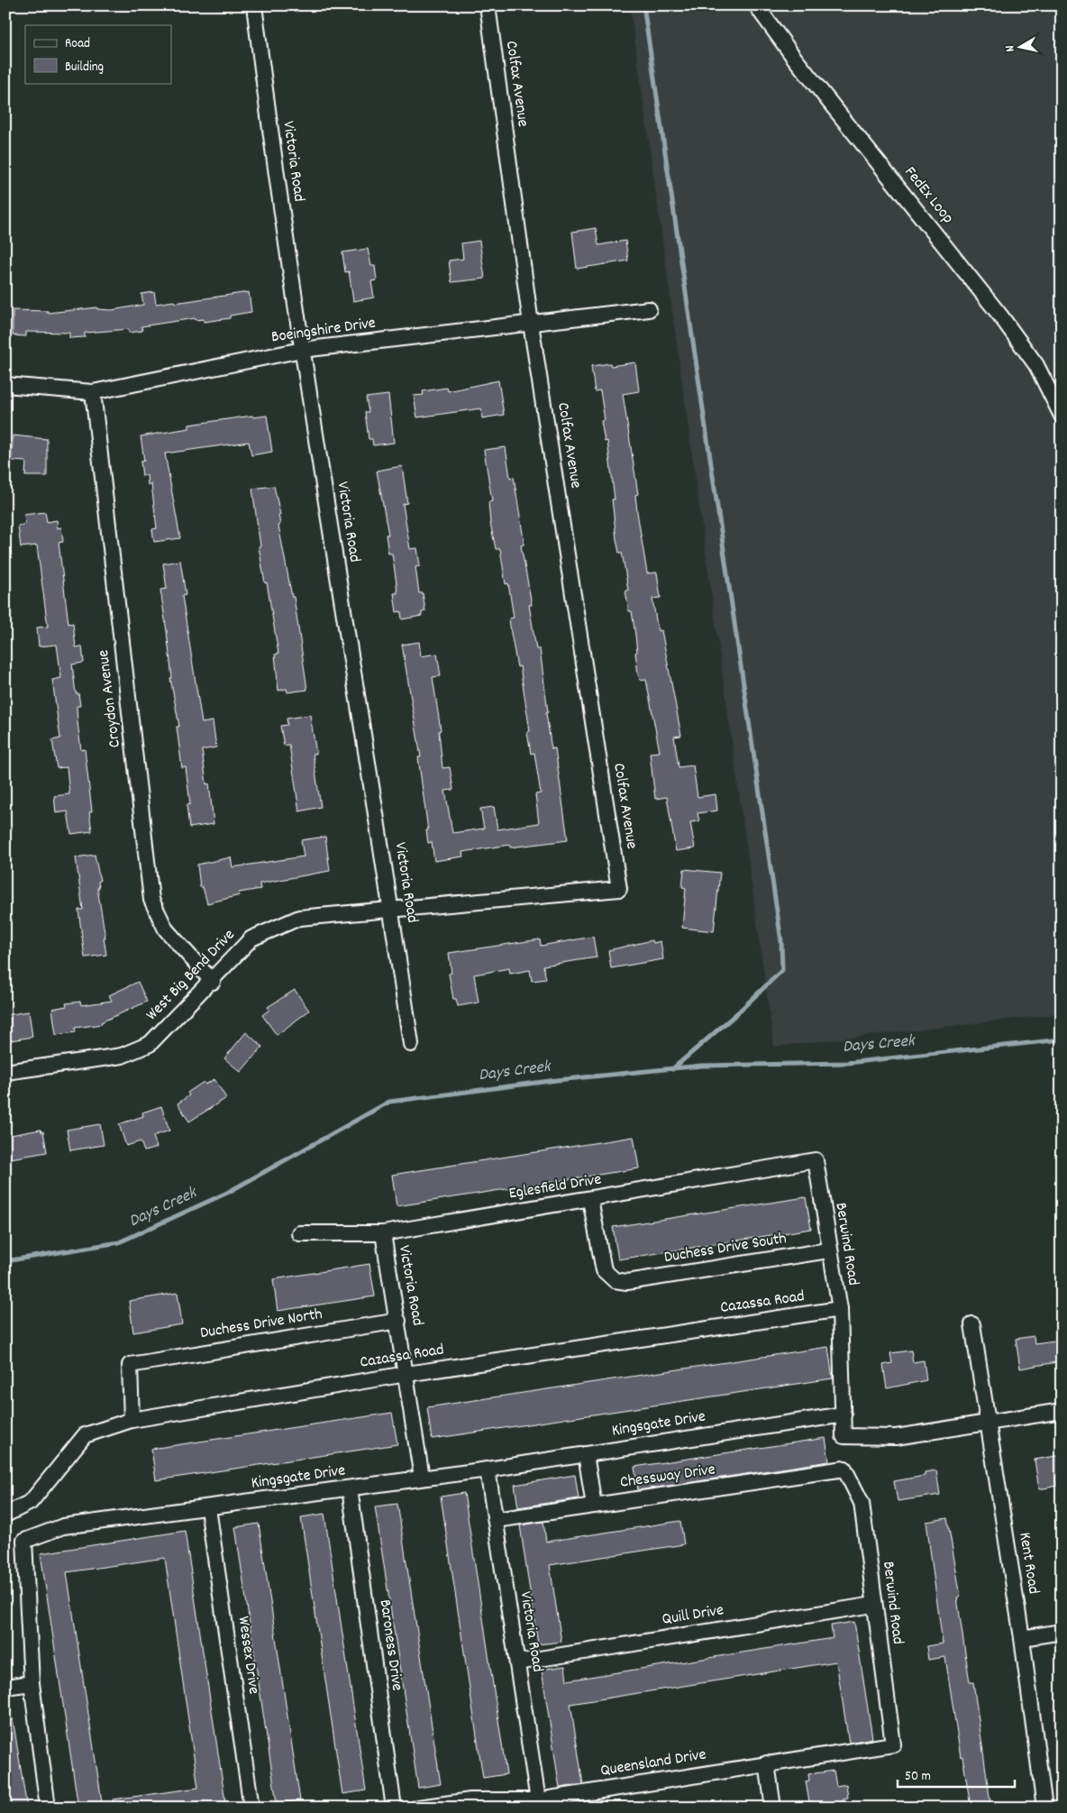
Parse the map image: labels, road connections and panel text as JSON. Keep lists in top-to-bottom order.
{
  "streets": {
    "street": [
      "Colfax Avenue",
      "Victoria Road",
      "FedEx Loop",
      "Boeingshire Drive",
      "Croydon Avenue",
      "West Big Bend Drive",
      "Eglesfield Drive",
      "Berwind Road",
      "Duchess Drive South",
      "Cazassa Road",
      "Duchess Drive North",
      "Kingsgate Drive",
      "Chessway Drive",
      "Kent Road",
      "Quill Drive",
      "Baroness Drive",
      "Wessex Drive",
      "Queensland Drive"
    ]
  },
  "crossings": [
    ["Colfax Avenue", "Boeingshire Drive"],
    ["Colfax Avenue", "West Big Bend Drive"],
    ["Victoria Road", "Boeingshire Drive"],
    ["Victoria Road", "West Big Bend Drive"],
    ["Victoria Road", "Eglesfield Drive"],
    ["Victoria Road", "Cazassa Road"],
    ["Victoria Road", "Duchess Drive North"],
    ["Victoria Road", "Kingsgate Drive"],
    ["Victoria Road", "Chessway Drive"],
    ["Victoria Road", "Quill Drive"],
    ["Victoria Road", "Queensland Drive"],
    ["Boeingshire Drive", "Croydon Avenue"],
    ["Croydon Avenue", "West Big Bend Drive"],
    ["Eglesfield Drive", "Berwind Road"],
    ["Eglesfield Drive", "Duchess Drive South"],
    ["Berwind Road", "Duchess Drive South"],
    ["Berwind Road", "Cazassa Road"],
    ["Berwind Road", "Kingsgate Drive"],
    ["Berwind Road", "Chessway Drive"],
    ["Berwind Road", "Quill Drive"],
    ["Berwind Road", "Queensland Drive"],
    ["Cazassa Road", "Duchess Drive North"],
    ["Kingsgate Drive", "Baroness Drive"],
    ["Kingsgate Drive", "Wessex Drive"]
  ],
  "water": ["Days Creek"],
  "legend": ["Road", "Building"],
  "scale_bar": "50 m",
  "north": "left"
}
